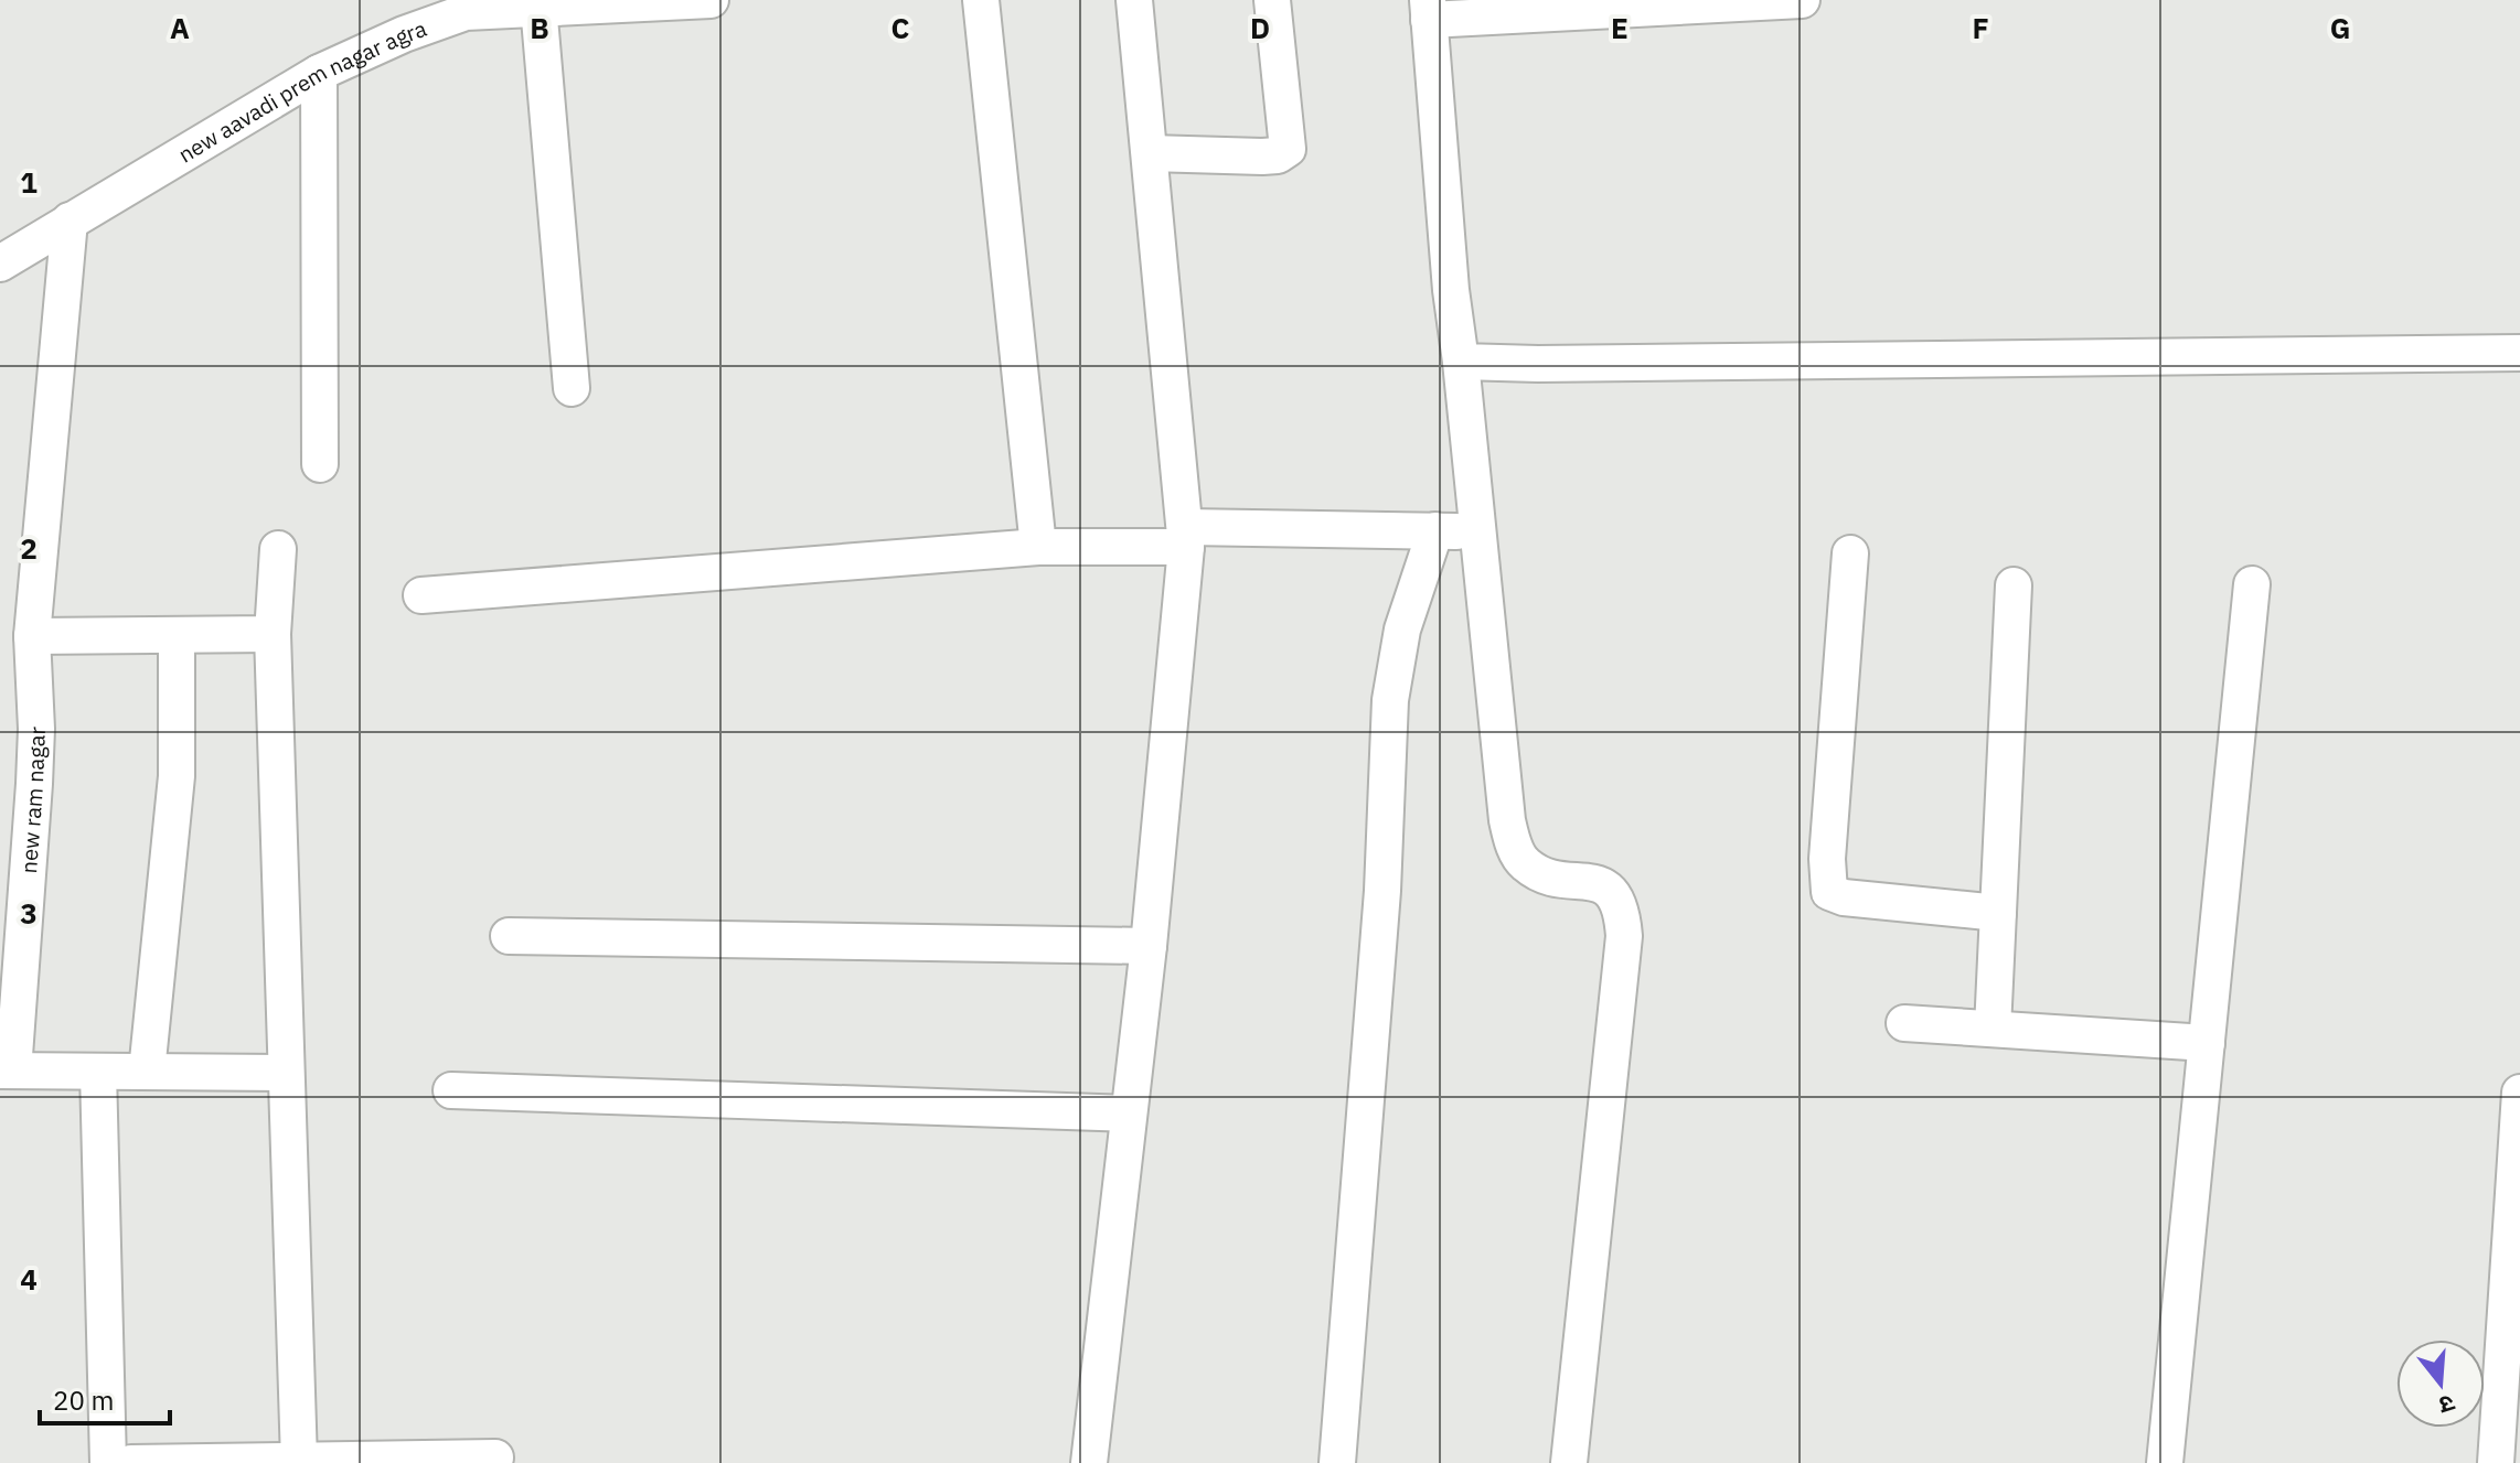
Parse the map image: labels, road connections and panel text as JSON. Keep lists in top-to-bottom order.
{
  "streets": {
    "street": ["new aavadi prem nagar agra", "new ram nagar"]
  },
  "crossings": [
    ["new aavadi prem nagar agra", "new ram nagar"]
  ],
  "scale_bar": "20 m",
  "north": "bottom",
  "grid": {
    "columns": [
      "A",
      "B",
      "C",
      "D",
      "E",
      "F",
      "G"
    ],
    "rows": [
      "1",
      "2",
      "3",
      "4"
    ]
  }
}
